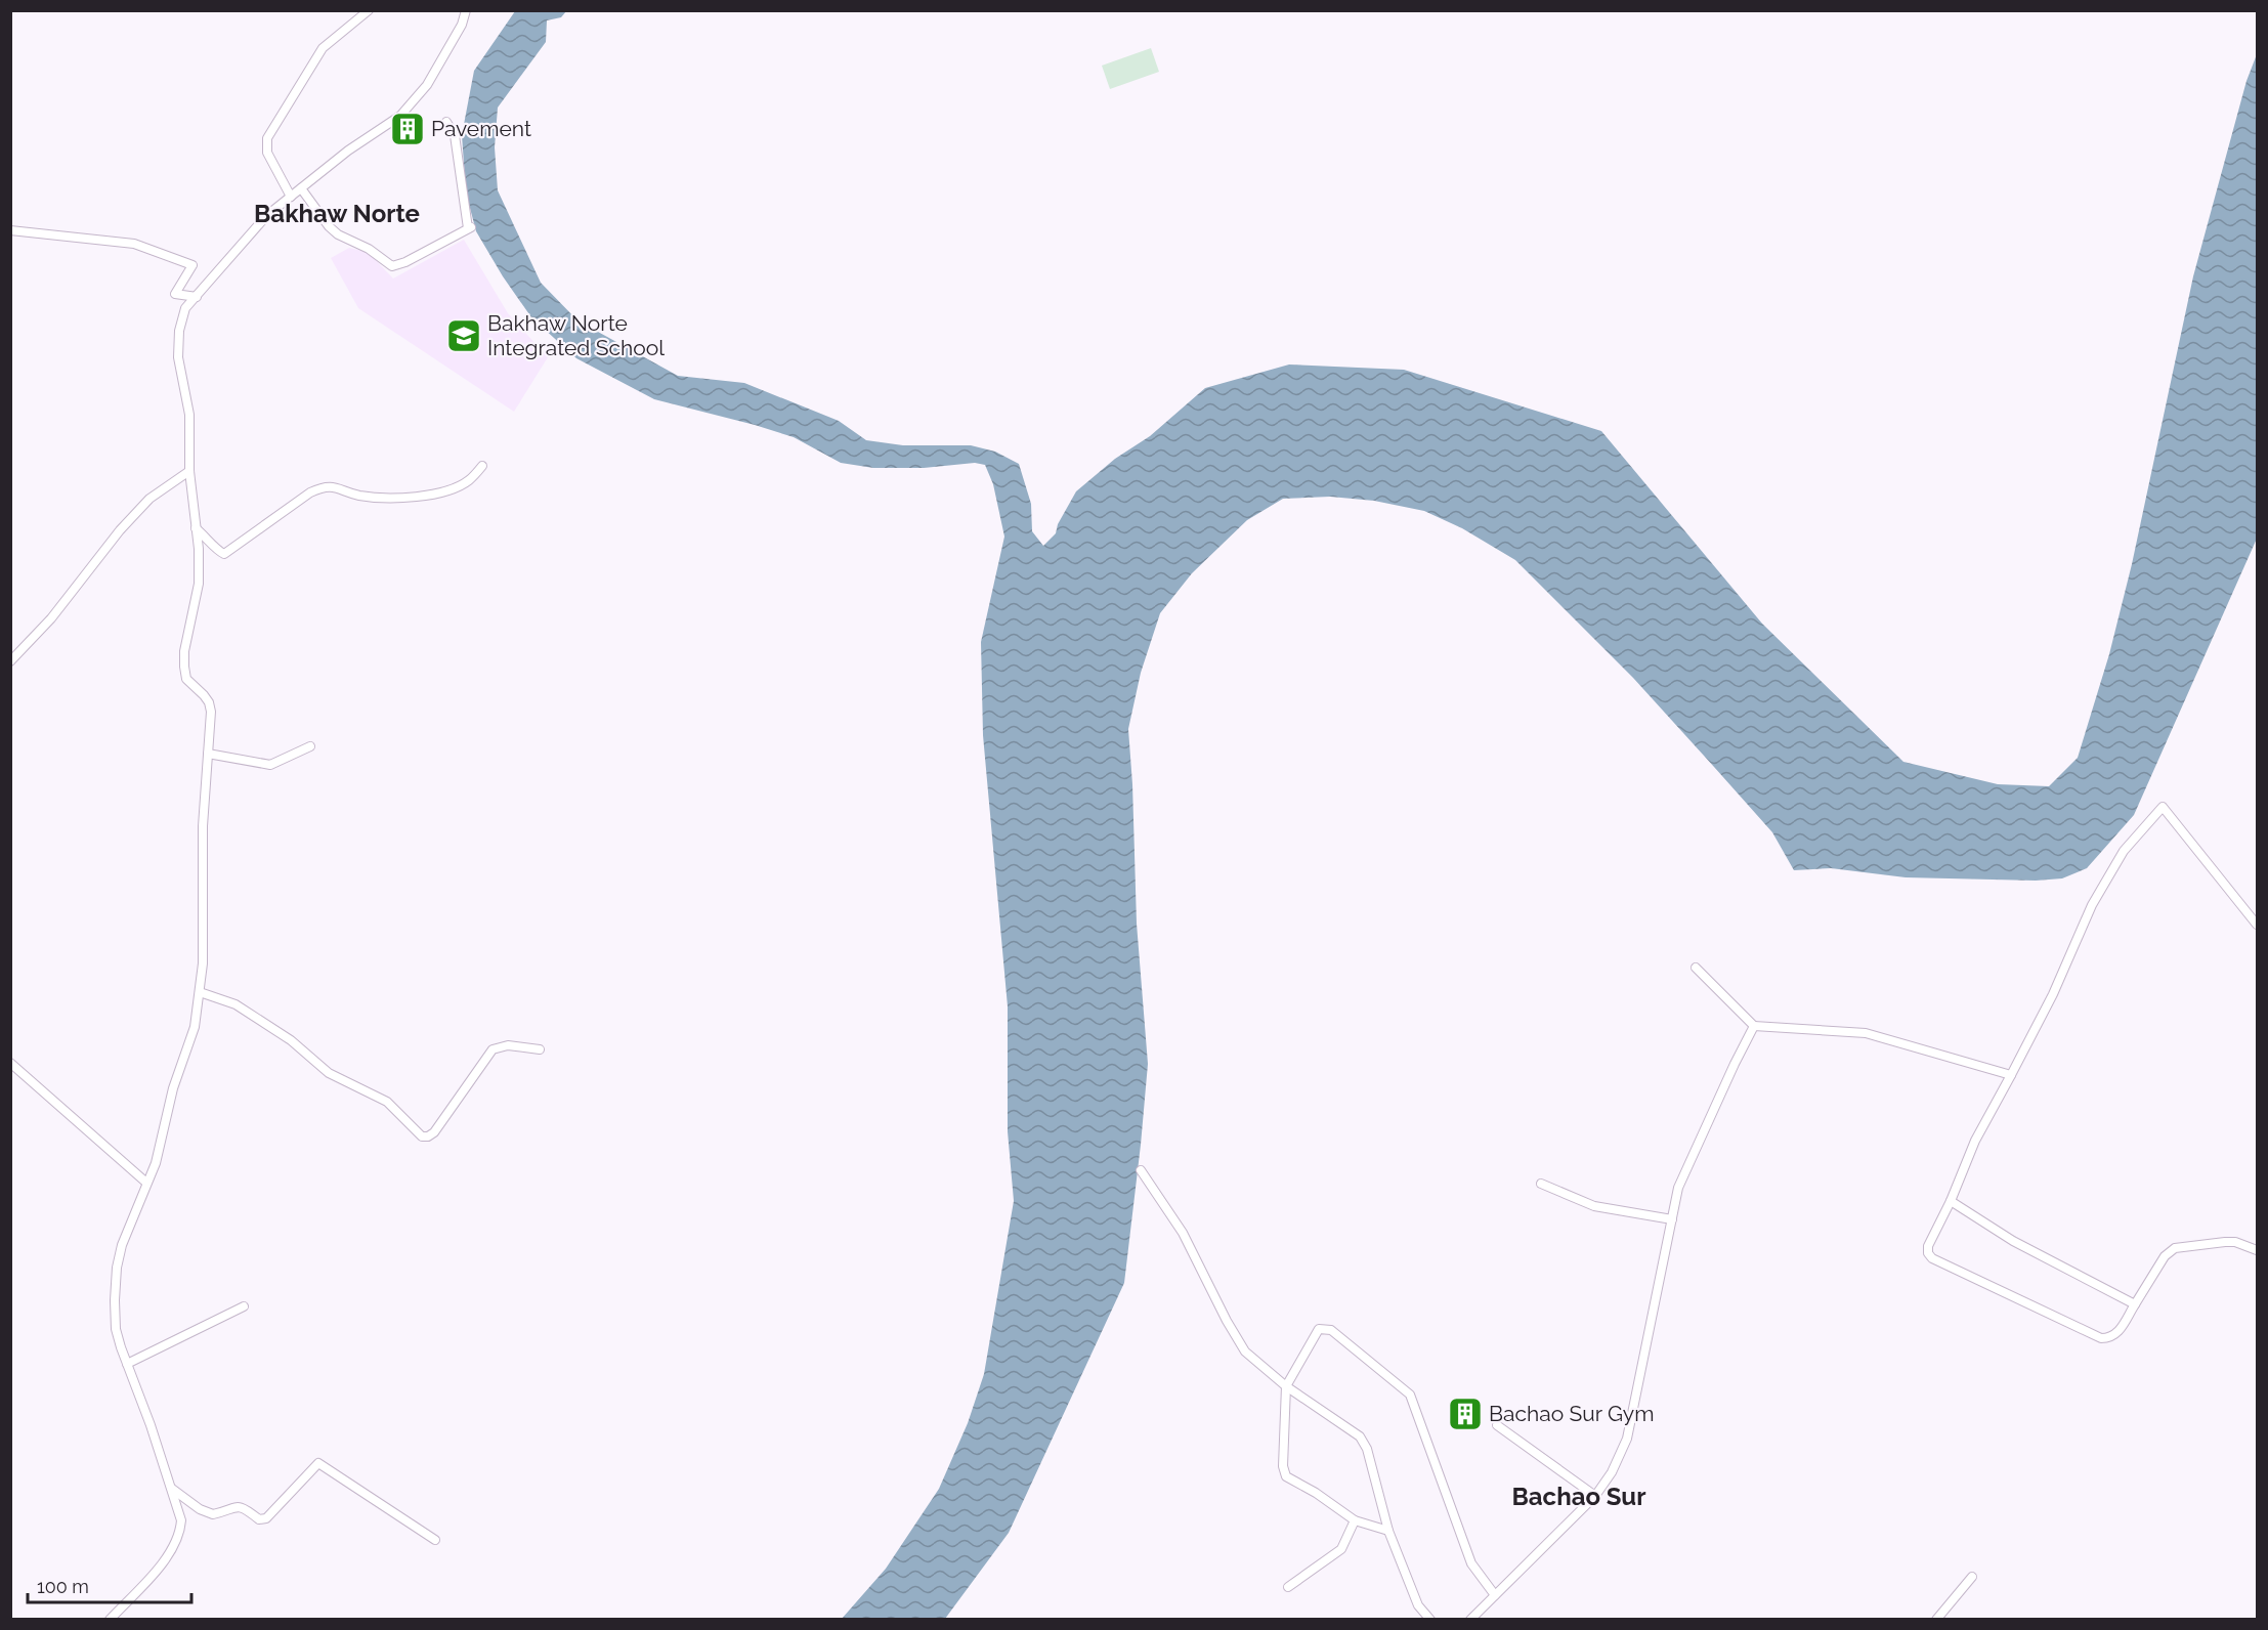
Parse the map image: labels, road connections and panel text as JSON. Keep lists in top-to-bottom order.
{
  "districts": ["Bakhaw Norte", "Bachao Sur"],
  "places": {
    "building": ["Pavement", "Bachao Sur Gym"],
    "school or university": ["Bakhaw Norte Integrated School"]
  },
  "scale_bar": "100 m"
}
